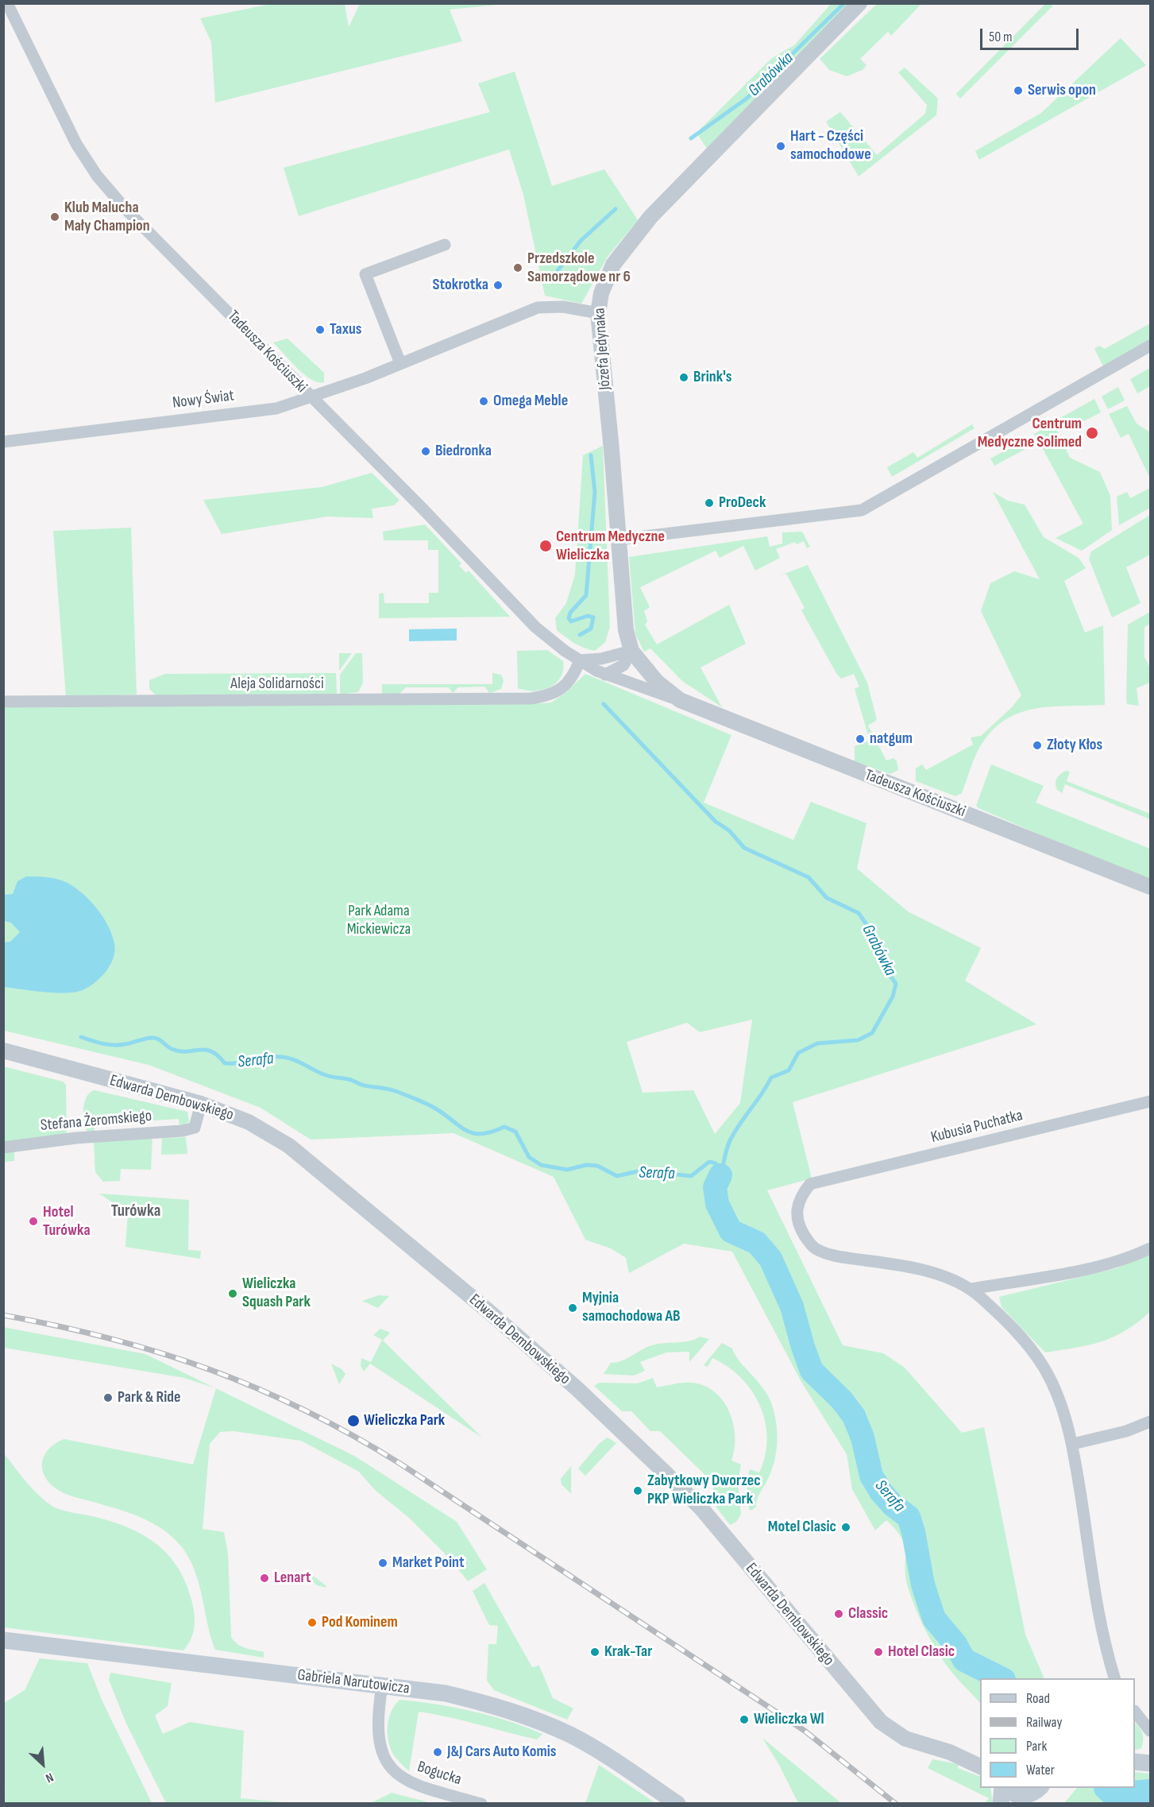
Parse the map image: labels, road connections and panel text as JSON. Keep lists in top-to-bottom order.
{
  "streets": {
    "main road": ["Gabriela Narutowicza"],
    "street": [
      "Józefa Jedynaka",
      "Tadeusza Kościuszki",
      "Nowy Świat",
      "Aleja Solidarności",
      "Edwarda Dembowskiego",
      "Stefana Żeromskiego",
      "Kubusia Puchatka",
      "Bogucka"
    ]
  },
  "crossings": [
    ["Józefa Jedynaka", "Tadeusza Kościuszki"],
    ["Józefa Jedynaka", "Nowy Świat"],
    ["Tadeusza Kościuszki", "Nowy Świat"],
    ["Tadeusza Kościuszki", "Aleja Solidarności"],
    ["Edwarda Dembowskiego", "Stefana Żeromskiego"],
    ["Gabriela Narutowicza", "Bogucka"]
  ],
  "districts": ["Turówka"],
  "water": ["Grabówka", "Serafa"],
  "parks": ["Park Adama Mickiewicza"],
  "places": [
    "Serwis opon",
    "Hart - Części samochodowe",
    "Klub Malucha Mały Champion",
    "Przedszkole Samorządowe nr 6",
    "Stokrotka",
    "Taxus",
    "Brink's",
    "Omega Meble",
    "Centrum Medyczne Solimed",
    "Biedronka",
    "ProDeck",
    "Centrum Medyczne Wieliczka",
    "natgum",
    "Złoty Kłos",
    "Hotel Turówka",
    "Wieliczka Squash Park",
    "Myjnia samochodowa AB",
    "Park & Ride",
    "Wieliczka Park",
    "Zabytkowy Dworzec PKP Wieliczka Park",
    "Motel Clasic",
    "Market Point",
    "Lenart",
    "Classic",
    "Pod Kominem",
    "Krak-Tar",
    "Hotel Clasic",
    "Wieliczka Wl",
    "J&J Cars Auto Komis"
  ],
  "legend": [
    "Road",
    "Railway",
    "Park",
    "Water"
  ],
  "scale_bar": "50 m",
  "north": "bottom right"
}
